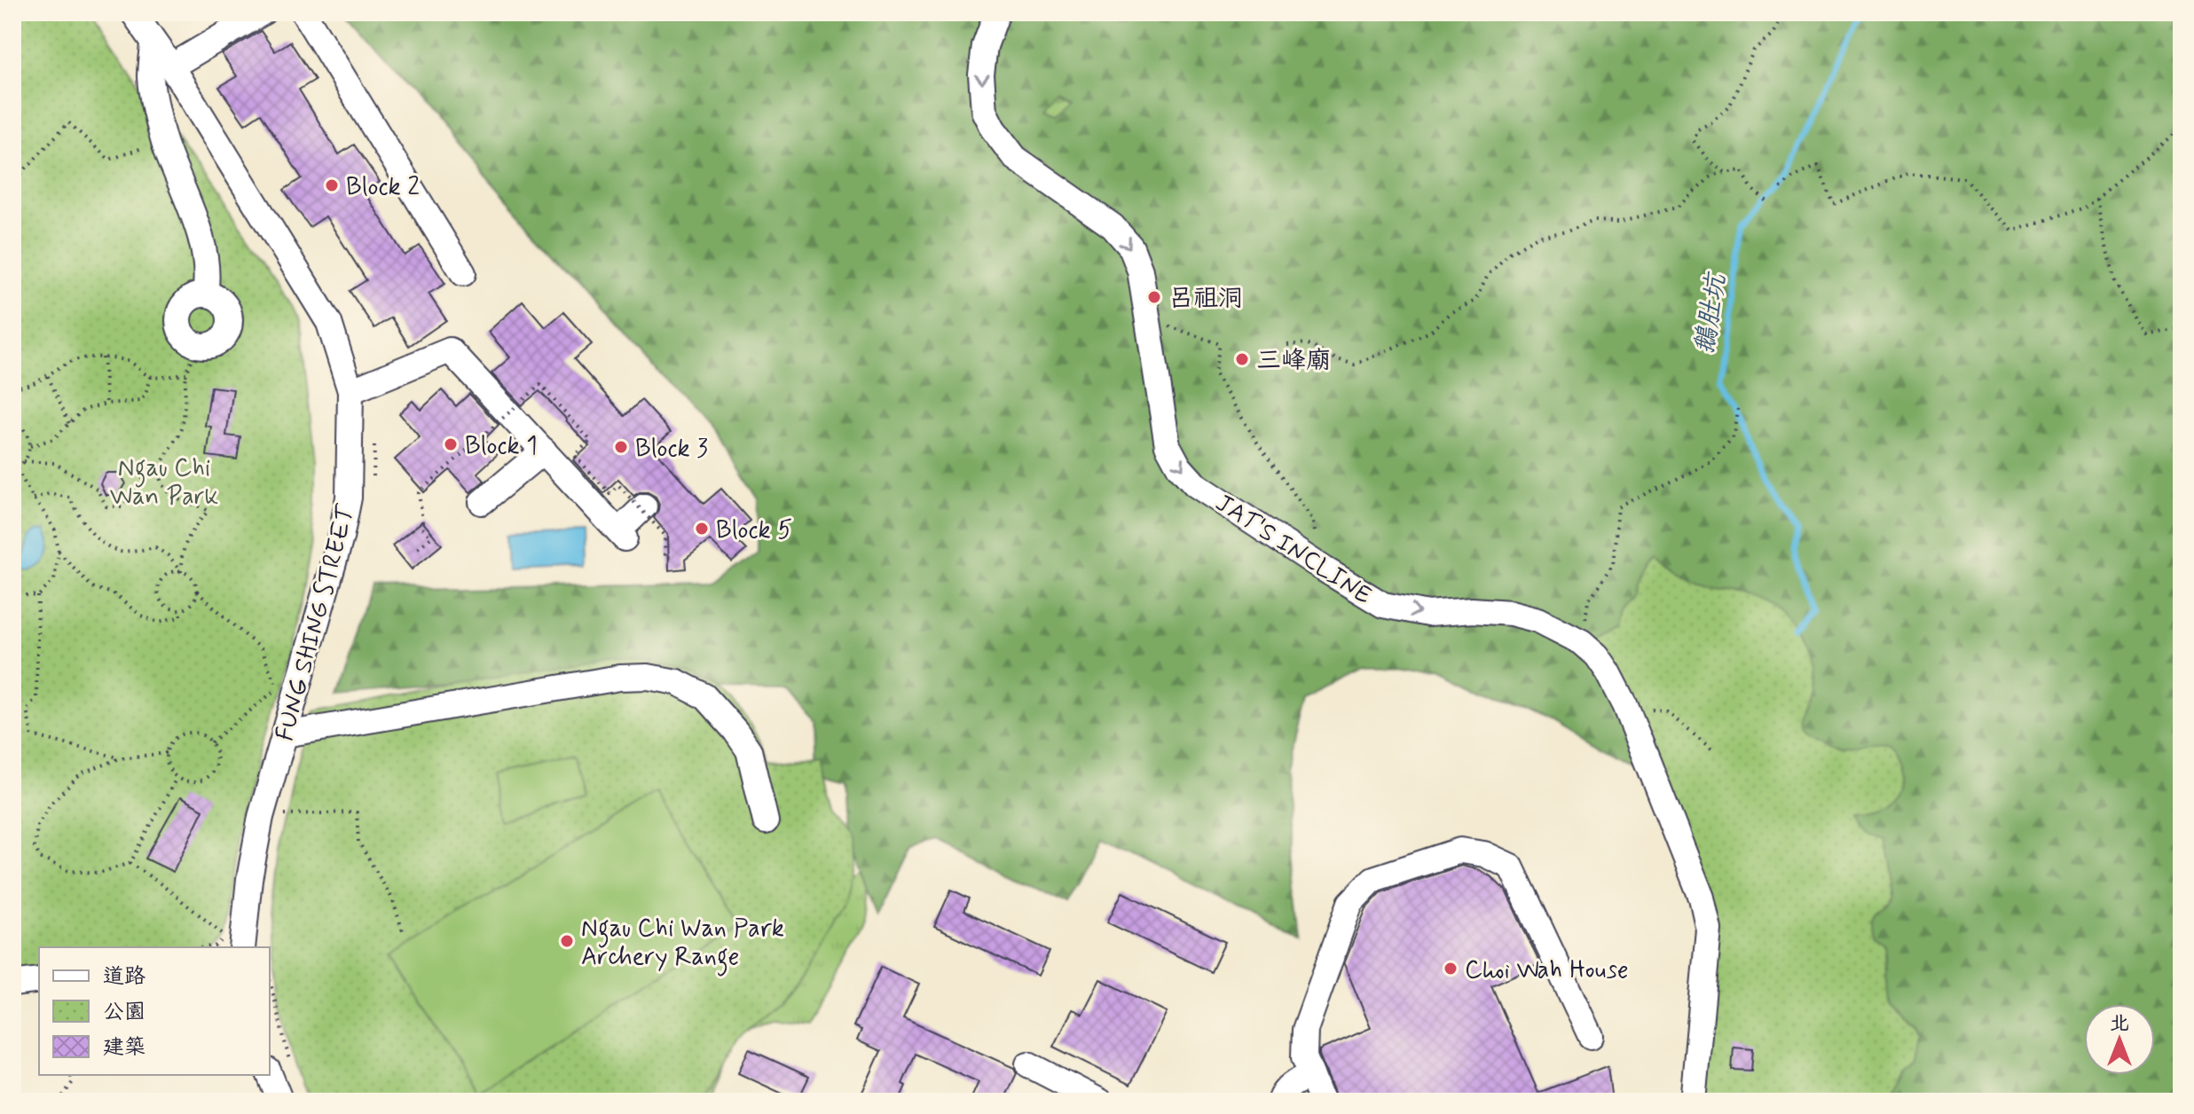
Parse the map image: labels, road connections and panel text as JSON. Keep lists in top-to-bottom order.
{
  "streets": {
    "street": ["JAT'S INCLINE", "FUNG SHING STREET"]
  },
  "one_way": ["JAT'S INCLINE"],
  "water": ["鵝肚坑"],
  "parks": ["Ngau Chi Wan Park"],
  "places": [
    "Block 2",
    "呂祖洞",
    "三峰廟",
    "Block 1",
    "Block 3",
    "Block 5",
    "Ngau Chi Wan Park Archery Range",
    "Choi Wah House"
  ],
  "legend": ["道路", "公園", "建築"],
  "north": "top"
}
